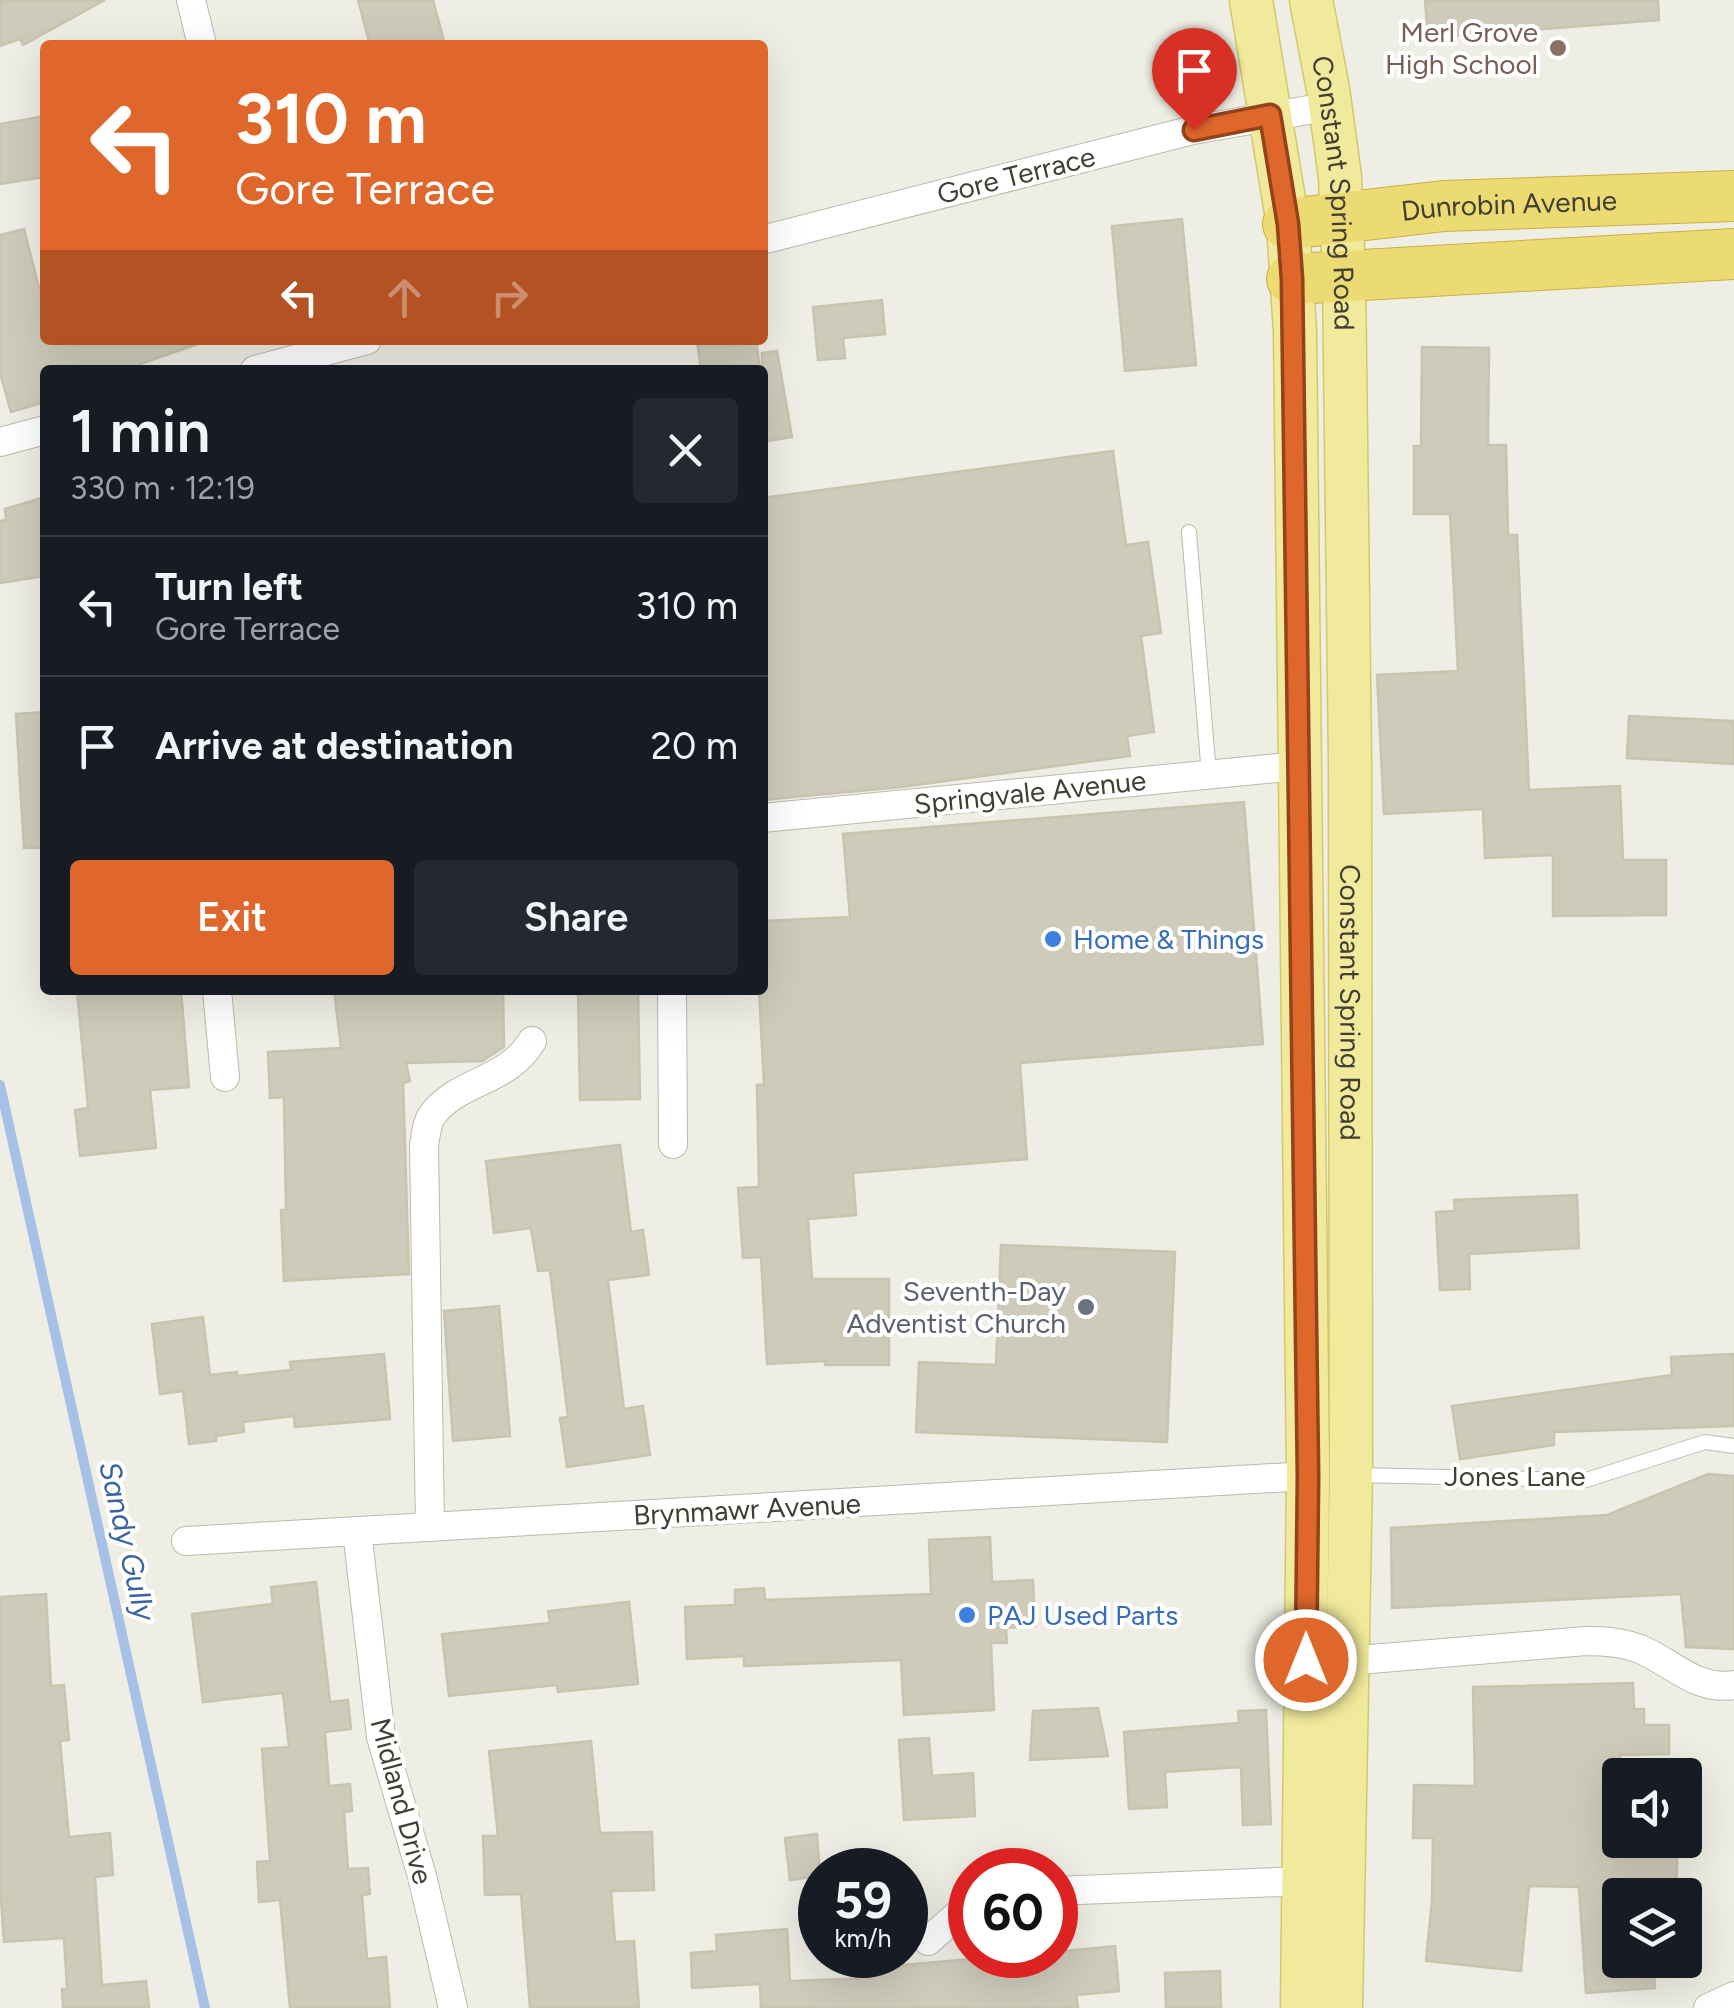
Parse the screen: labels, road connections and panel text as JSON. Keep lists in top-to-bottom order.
{
  "streets": {
    "highway": ["Dunrobin Avenue"],
    "main road": ["Constant Spring Road"],
    "street": [
      "Gore Terrace",
      "Springvale Avenue",
      "Brynmawr Avenue",
      "Midland Drive"
    ],
    "lane": ["Jones Lane"]
  },
  "crossings": [
    ["Gore Terrace", "Constant Spring Road"],
    ["Constant Spring Road", "Dunrobin Avenue"],
    ["Constant Spring Road", "Springvale Avenue"],
    ["Constant Spring Road", "Jones Lane"],
    ["Constant Spring Road", "Brynmawr Avenue"],
    ["Brynmawr Avenue", "Midland Drive"]
  ],
  "water": ["Sandy Gully"],
  "places": [
    "Merl Grove High School",
    "Home & Things",
    "Seventh-Day Adventist Church",
    "PAJ Used Parts"
  ],
  "page": {
    "turn": ["310 m", "Gore Terrace"],
    "heading": ["1 min", "330 m · 12:19"],
    "list": [
      {
        "name": "Turn left",
        "note": "Gore Terrace",
        "value": "310 m"
      },
      {
        "name": "Arrive at destination",
        "value": "20 m"
      }
    ],
    "buttons": ["Exit", "Share"],
    "speed": "59 km/h",
    "limit": "60"
  }
}
